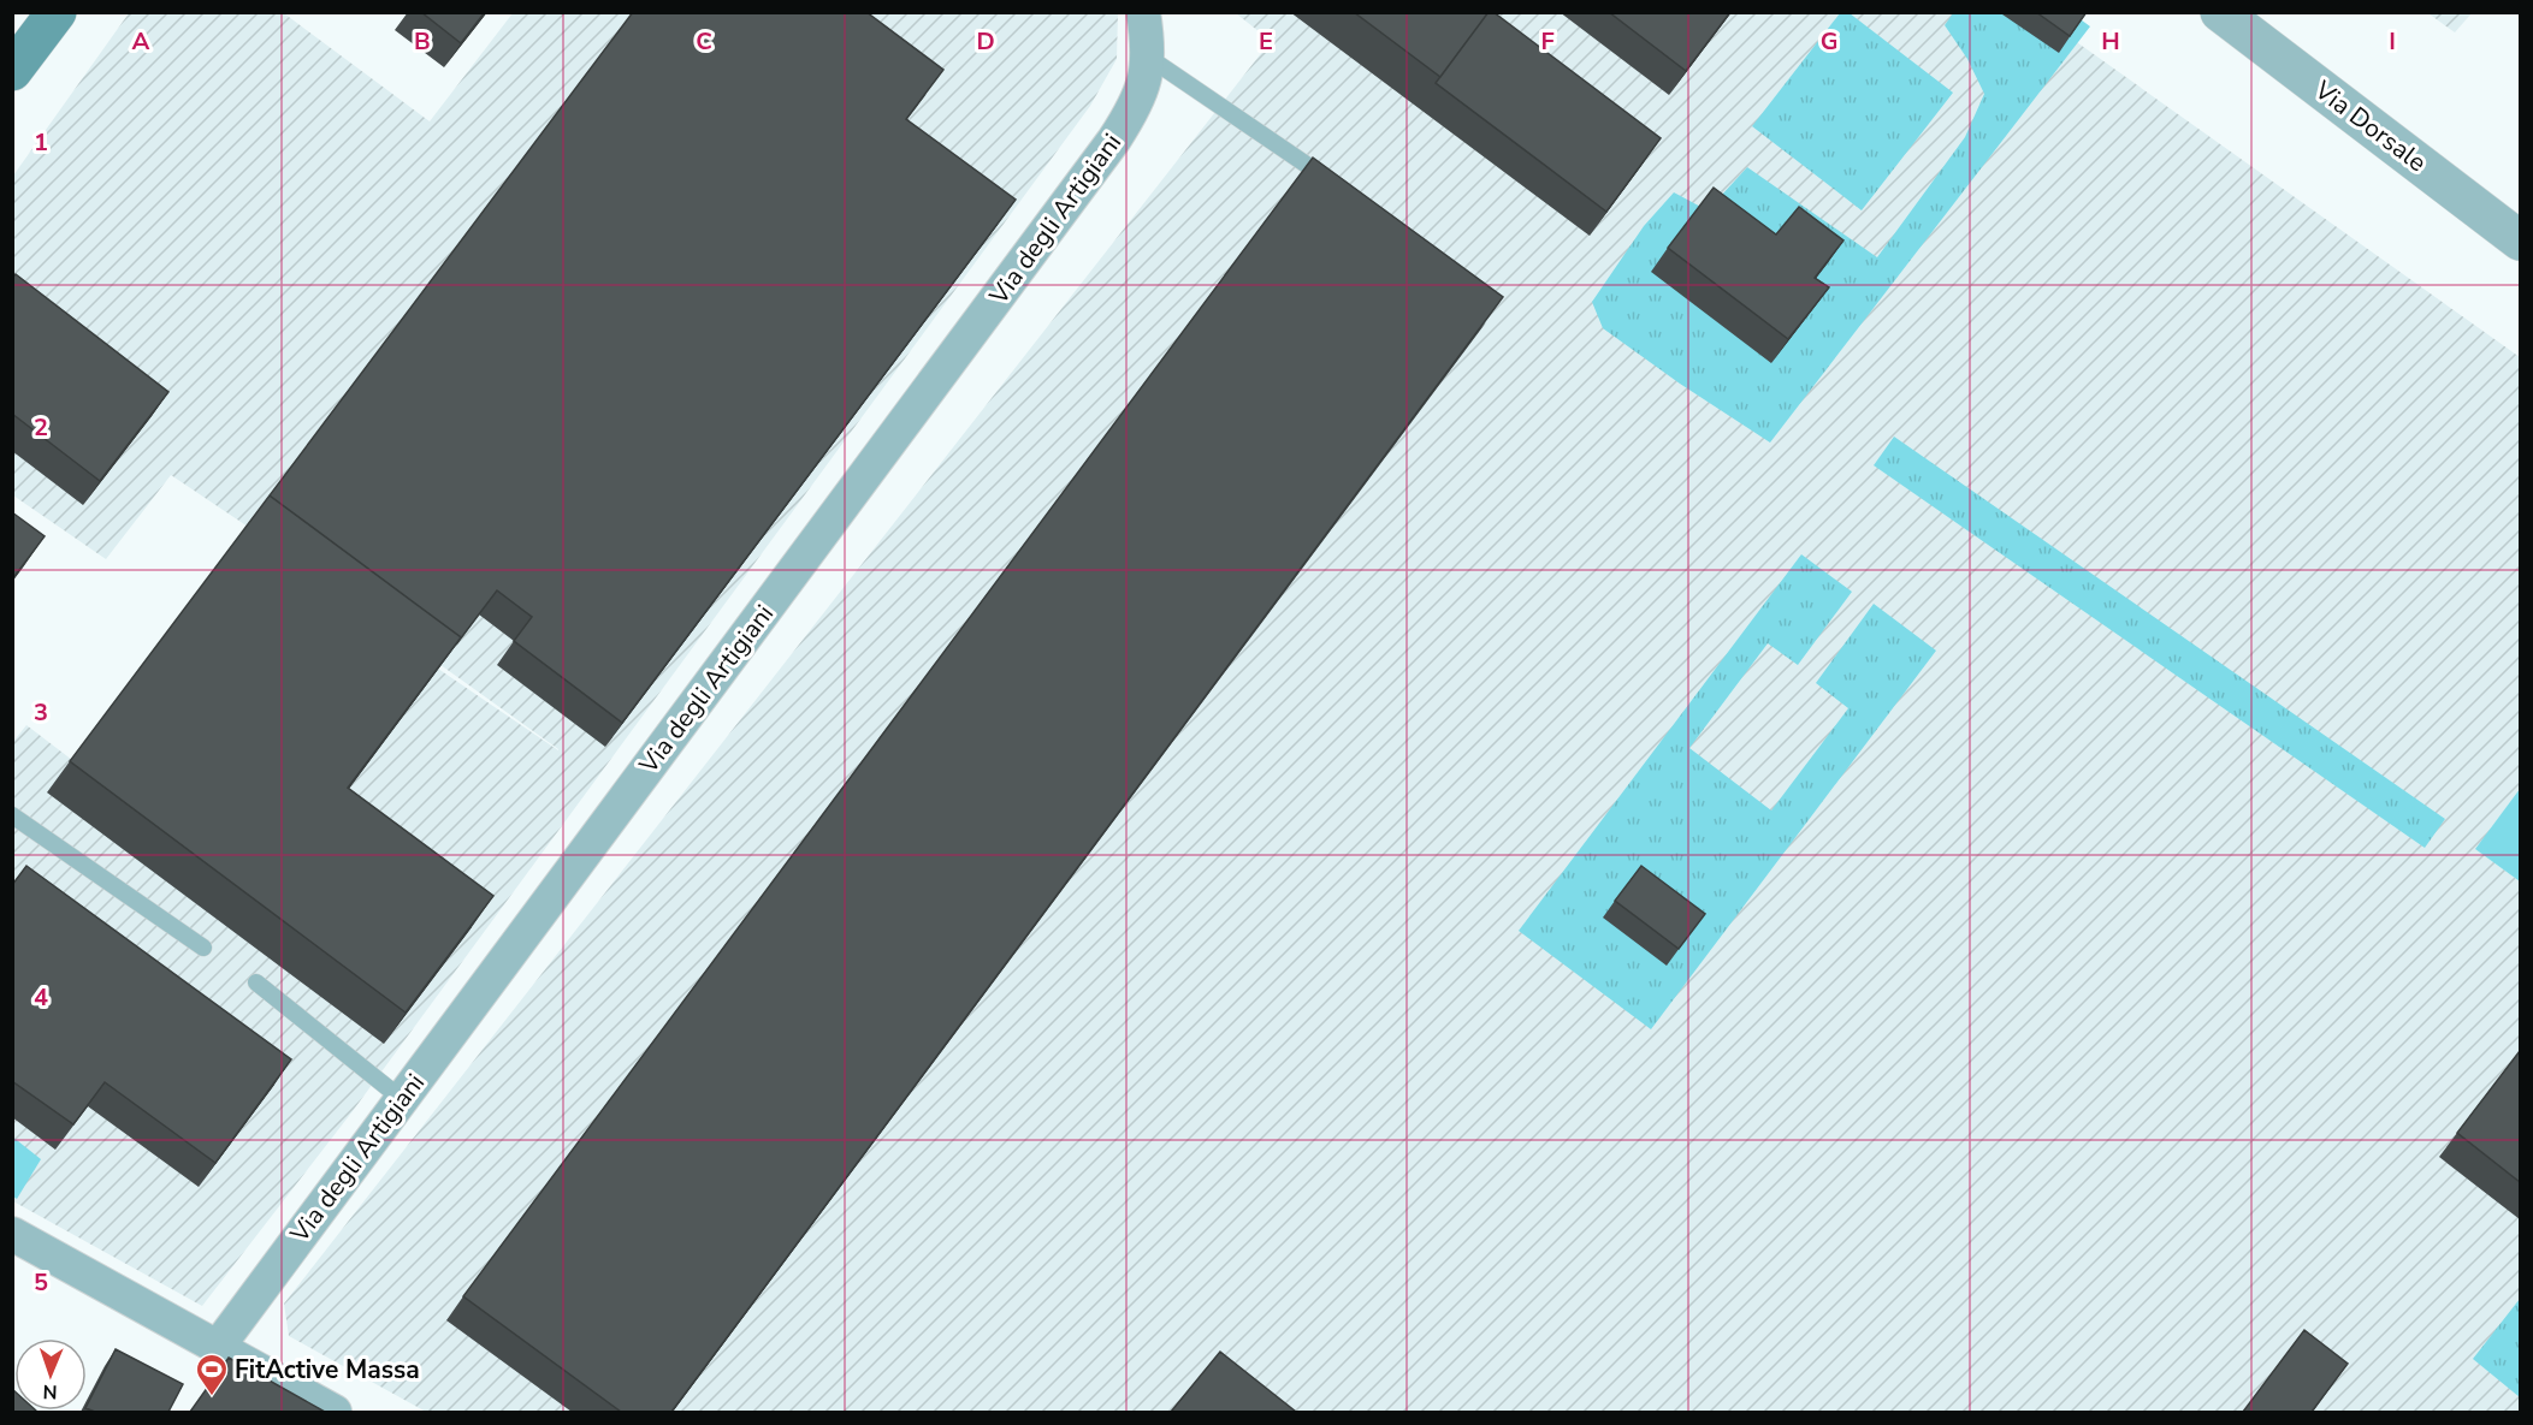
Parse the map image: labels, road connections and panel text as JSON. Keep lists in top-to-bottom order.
{
  "streets": {
    "street": ["Via Dorsale", "Via degli Artigiani"]
  },
  "places": {
    "sports": ["FitActive Massa"]
  },
  "north": "bottom",
  "grid": {
    "columns": [
      "A",
      "B",
      "C",
      "D",
      "E",
      "F",
      "G",
      "H",
      "I"
    ],
    "rows": [
      "1",
      "2",
      "3",
      "4",
      "5"
    ]
  }
}
